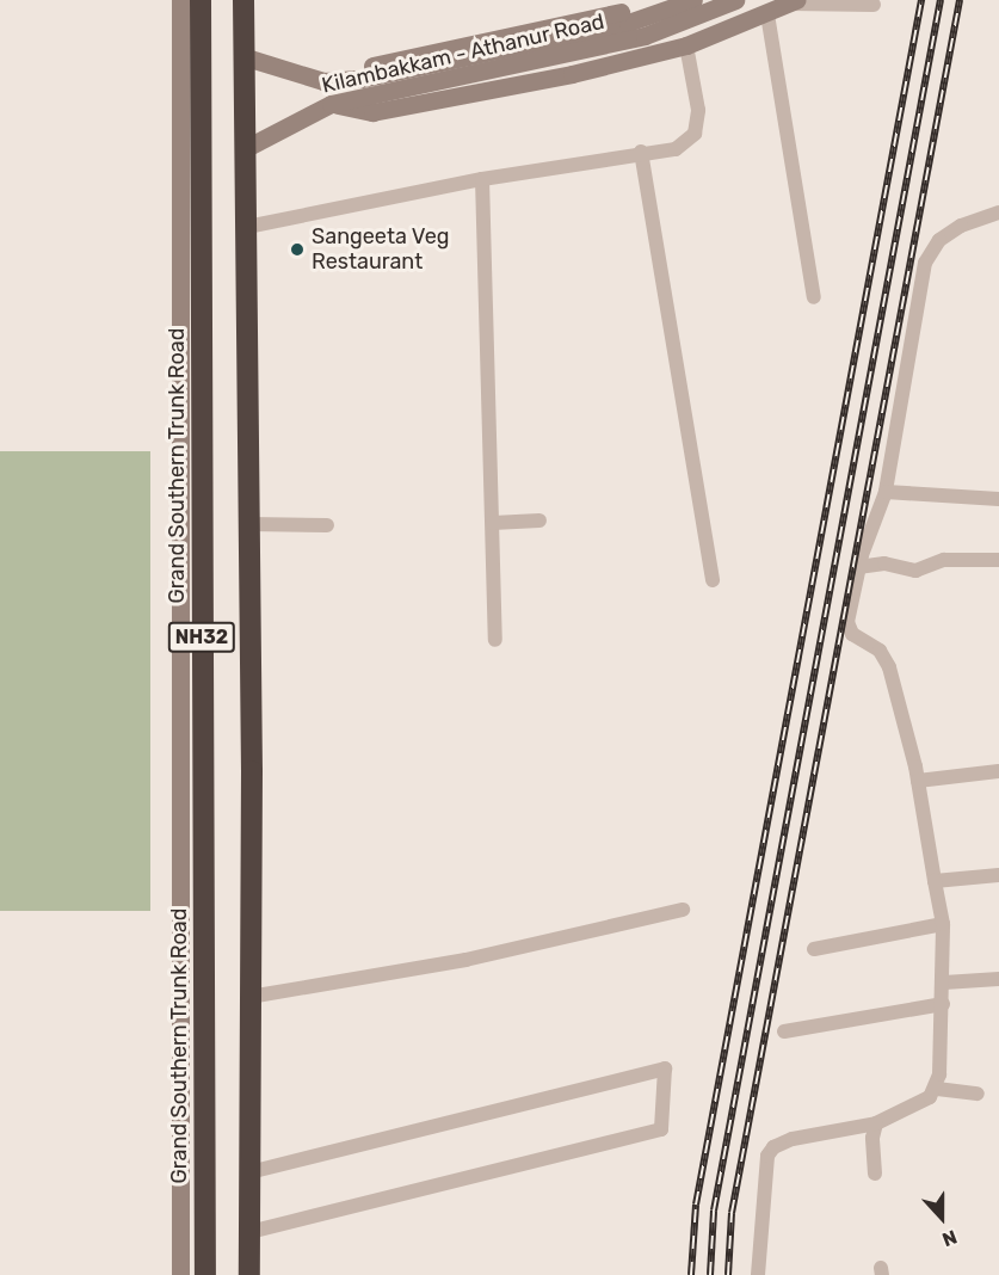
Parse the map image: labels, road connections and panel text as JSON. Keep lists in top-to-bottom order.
{
  "streets": {
    "highway": ["Grand Southern Trunk Road", "NH32"],
    "street": ["Kilambakkam - Athanur Road"]
  },
  "crossings": [
    ["Kilambakkam - Athanur Road", "NH32"]
  ],
  "places": ["Sangeeta Veg Restaurant"],
  "north": "bottom"
}
